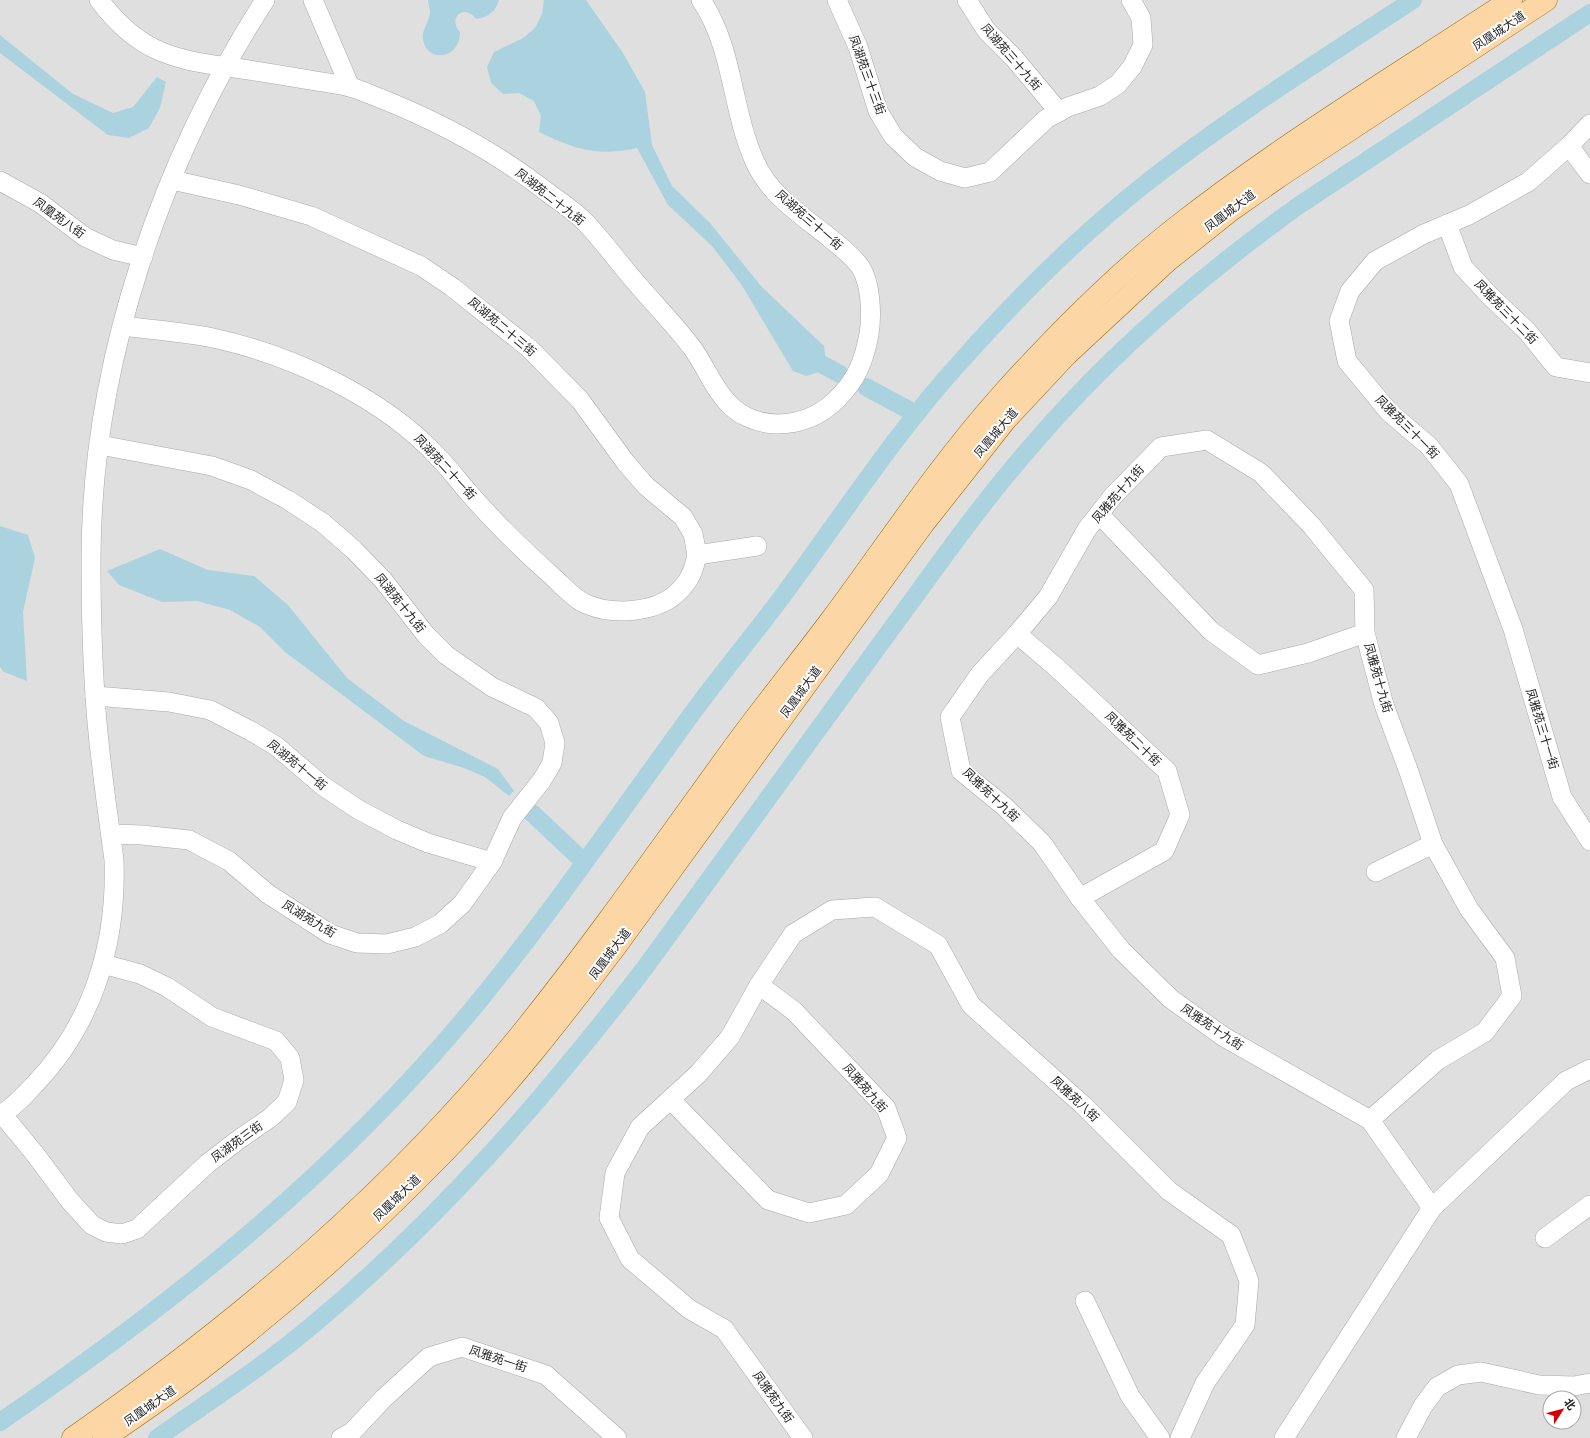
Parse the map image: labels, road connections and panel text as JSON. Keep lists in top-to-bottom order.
{
  "streets": {
    "main road": ["凤凰城大道"],
    "street": [
      "凤湖苑三十九街",
      "凤湖苑三十三街",
      "凤湖苑二十九街",
      "凤凰苑八街",
      "凤湖苑三十一街",
      "凤雅苑三十二街",
      "凤湖苑二十三街",
      "凤雅苑三十一街",
      "凤湖苑二十一街",
      "凤雅苑十九街",
      "凤湖苑十九街",
      "凤雅苑二十街",
      "凤湖苑十一街",
      "凤湖苑九街",
      "凤雅苑九街",
      "凤雅苑八街",
      "凤湖苑三街",
      "凤雅苑一街"
    ]
  },
  "crossings": [
    ["凤湖苑三十九街", "凤湖苑三十三街"],
    ["凤湖苑二十九街", "凤湖苑三十一街"],
    ["凤雅苑三十二街", "凤雅苑三十一街"],
    ["凤湖苑二十三街", "凤湖苑二十一街"],
    ["凤雅苑十九街", "凤雅苑二十街"],
    ["凤湖苑十九街", "凤湖苑十一街"],
    ["凤湖苑十九街", "凤湖苑九街"],
    ["凤湖苑十一街", "凤湖苑九街"],
    ["凤雅苑九街", "凤雅苑八街"]
  ],
  "north": "top right"
}
